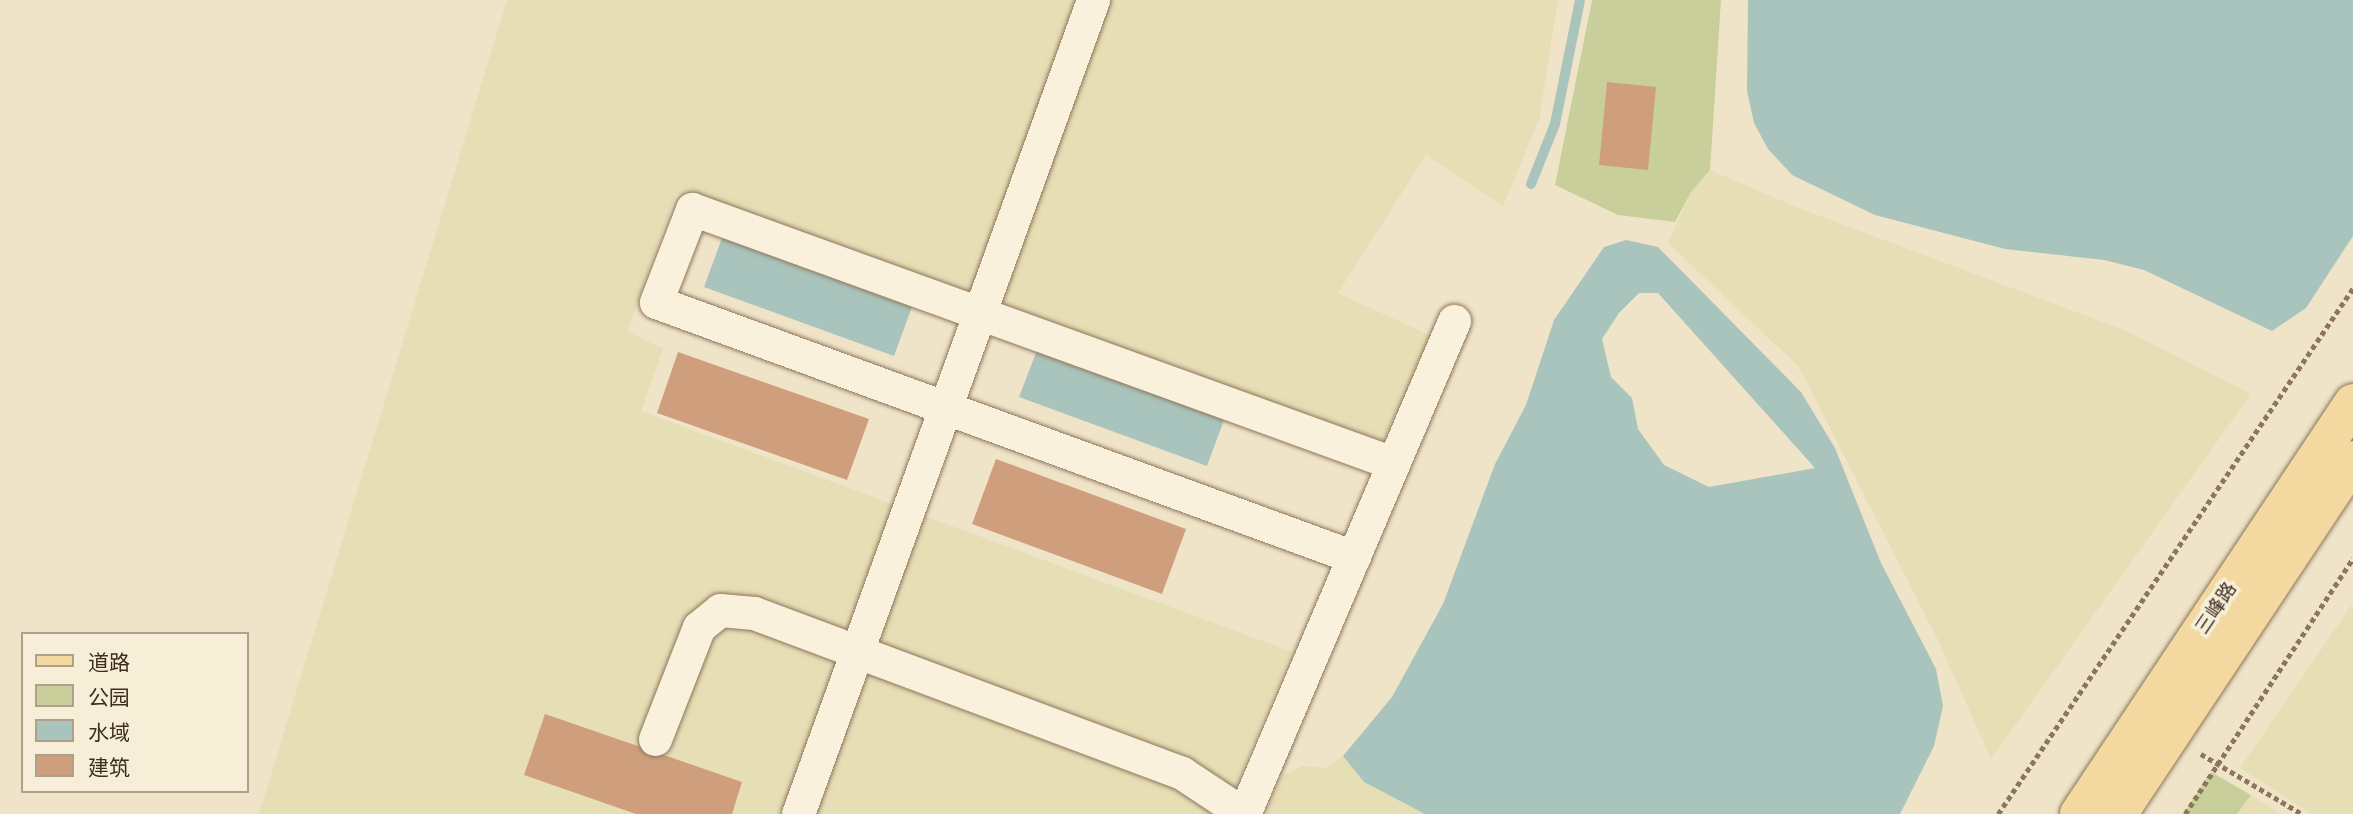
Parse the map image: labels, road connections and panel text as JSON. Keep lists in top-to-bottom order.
{
  "streets": {
    "main road": ["三峰路"]
  },
  "legend": [
    "道路",
    "公园",
    "水域",
    "建筑"
  ]
}
